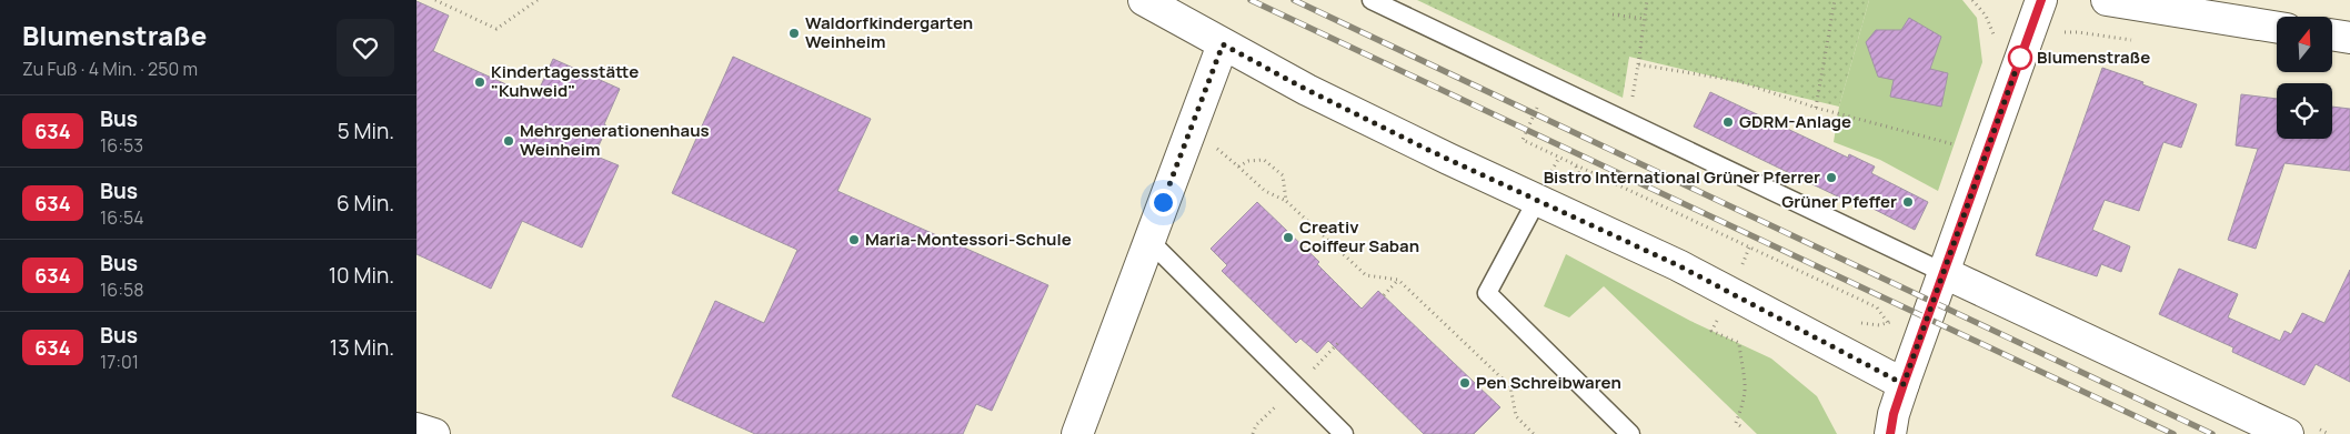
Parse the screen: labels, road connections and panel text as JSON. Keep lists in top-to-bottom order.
{
  "places": [
    "Waldorfkindergarten Weinheim",
    "Blumenstraße",
    "Kindertagesstätte \"Kuhweid\"",
    "GDRM-Anlage",
    "Mehrgenerationenhaus Weinheim",
    "Bistro International Grüner Pferrer",
    "Grüner Pfeffer",
    "Creativ Coiffeur Saban",
    "Maria-Montessori-Schule",
    "Pen Schreibwaren"
  ],
  "lines": ["bus line 634"],
  "north": "top",
  "page": {
    "heading": ["Blumenstraße", "Zu Fuß · 4 Min. · 250 m"],
    "list": [
      {
        "mark": "634",
        "name": "Bus",
        "note": "16:53",
        "value": "5 Min."
      },
      {
        "mark": "634",
        "name": "Bus",
        "note": "16:54",
        "value": "6 Min."
      },
      {
        "mark": "634",
        "name": "Bus",
        "note": "16:58",
        "value": "10 Min."
      },
      {
        "mark": "634",
        "name": "Bus",
        "note": "17:01",
        "value": "13 Min."
      }
    ]
  }
}
